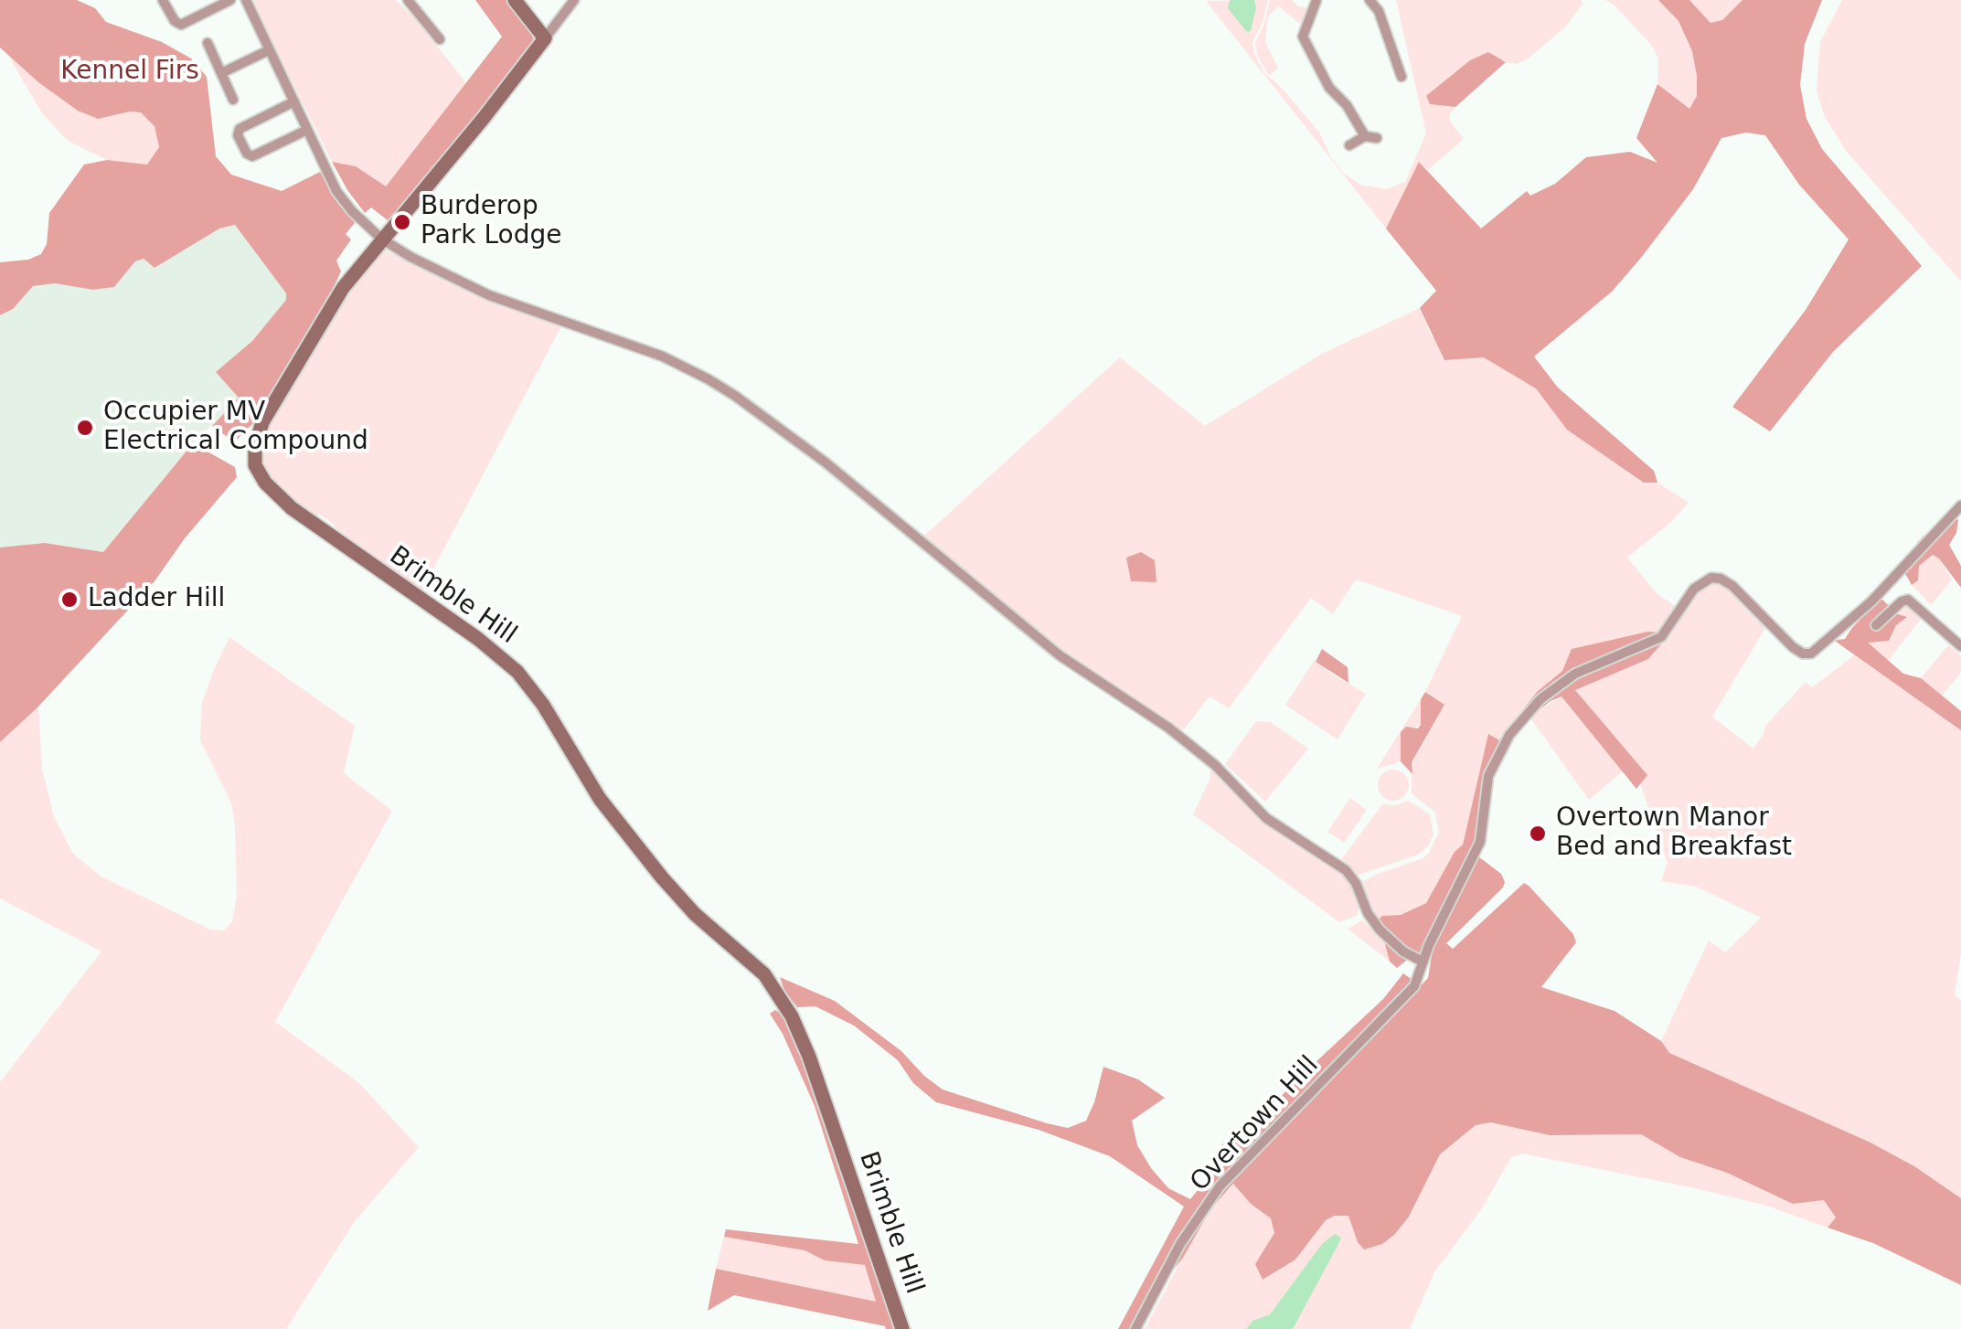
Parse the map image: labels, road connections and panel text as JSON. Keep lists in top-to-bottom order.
{
  "streets": {
    "main road": ["Brimble Hill"],
    "street": ["Overtown Hill"]
  },
  "parks": ["Kennel Firs"],
  "places": [
    "Burderop Park Lodge",
    "Occupier MV Electrical Compound",
    "Ladder Hill",
    "Overtown Manor Bed and Breakfast"
  ]
}
